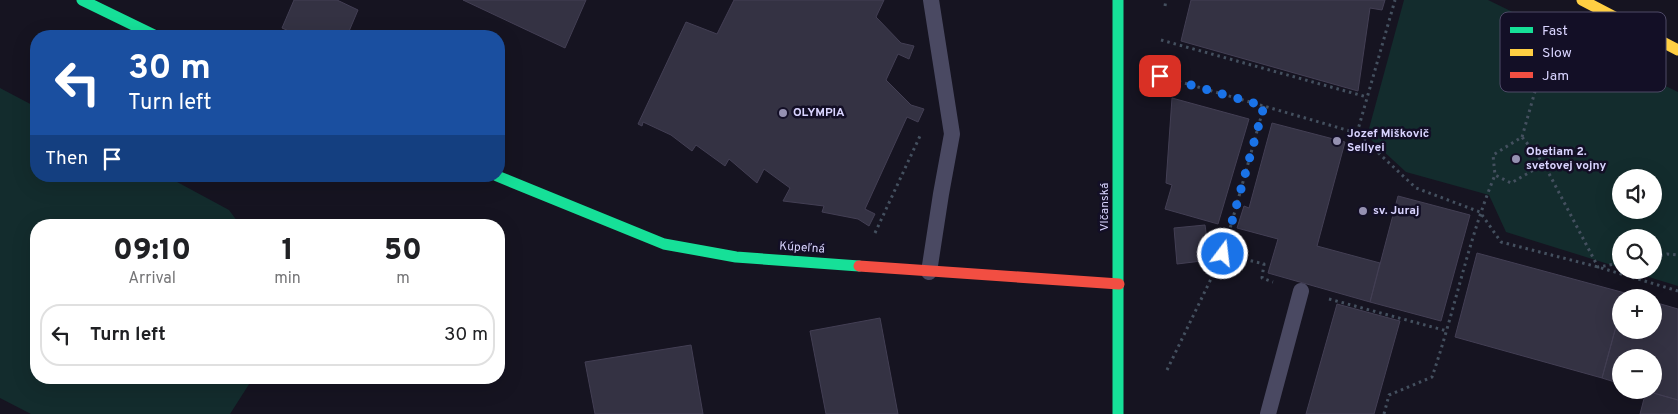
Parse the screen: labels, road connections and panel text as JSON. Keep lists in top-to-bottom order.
{
  "streets": {
    "street": ["Vlčanská", "Kúpeľná"]
  },
  "crossings": [
    ["Vlčanská", "Kúpeľná"]
  ],
  "places": [
    "OLYMPIA",
    "Jozef Miškovič Sellyei",
    "Obetiam 2. svetovej vojny",
    "sv. Juraj"
  ],
  "legend": ["Fast", "Slow", "Jam"],
  "page": {
    "turn": ["30 m", "Turn left"],
    "then": "Then",
    "map_buttons": ["+", "−"],
    "eta": [
      "09:10",
      "Arrival",
      "1",
      "min",
      "50",
      "m"
    ],
    "list": [
      {
        "name": "Turn left",
        "value": "30 m"
      }
    ]
  }
}
